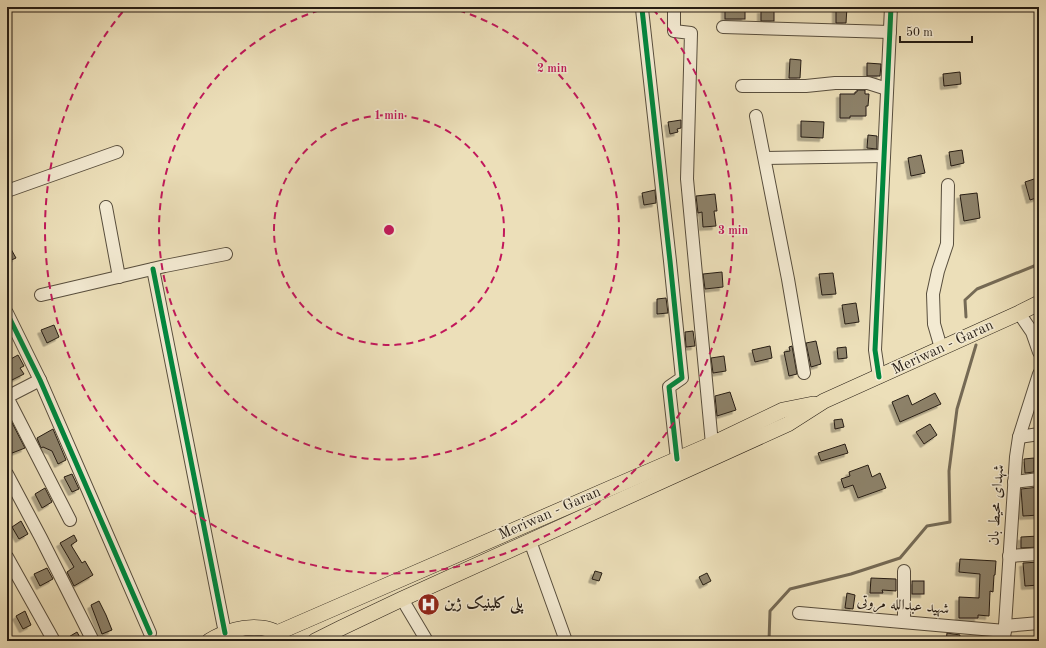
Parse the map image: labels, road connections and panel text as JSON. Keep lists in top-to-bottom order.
{
  "streets": {
    "main road": ["Meriwan - Garan"],
    "street": ["شهدای محیط بان", "شهید عبدالله مروتی"]
  },
  "crossings": [
    ["شهدای محیط بان", "شهید عبدالله مروتی"]
  ],
  "places": {
    "hospital": ["پلی کلینیک ژین"]
  },
  "scale_bar": "50 m",
  "rings": ["2 min", "1 min", "3 min"]
}
